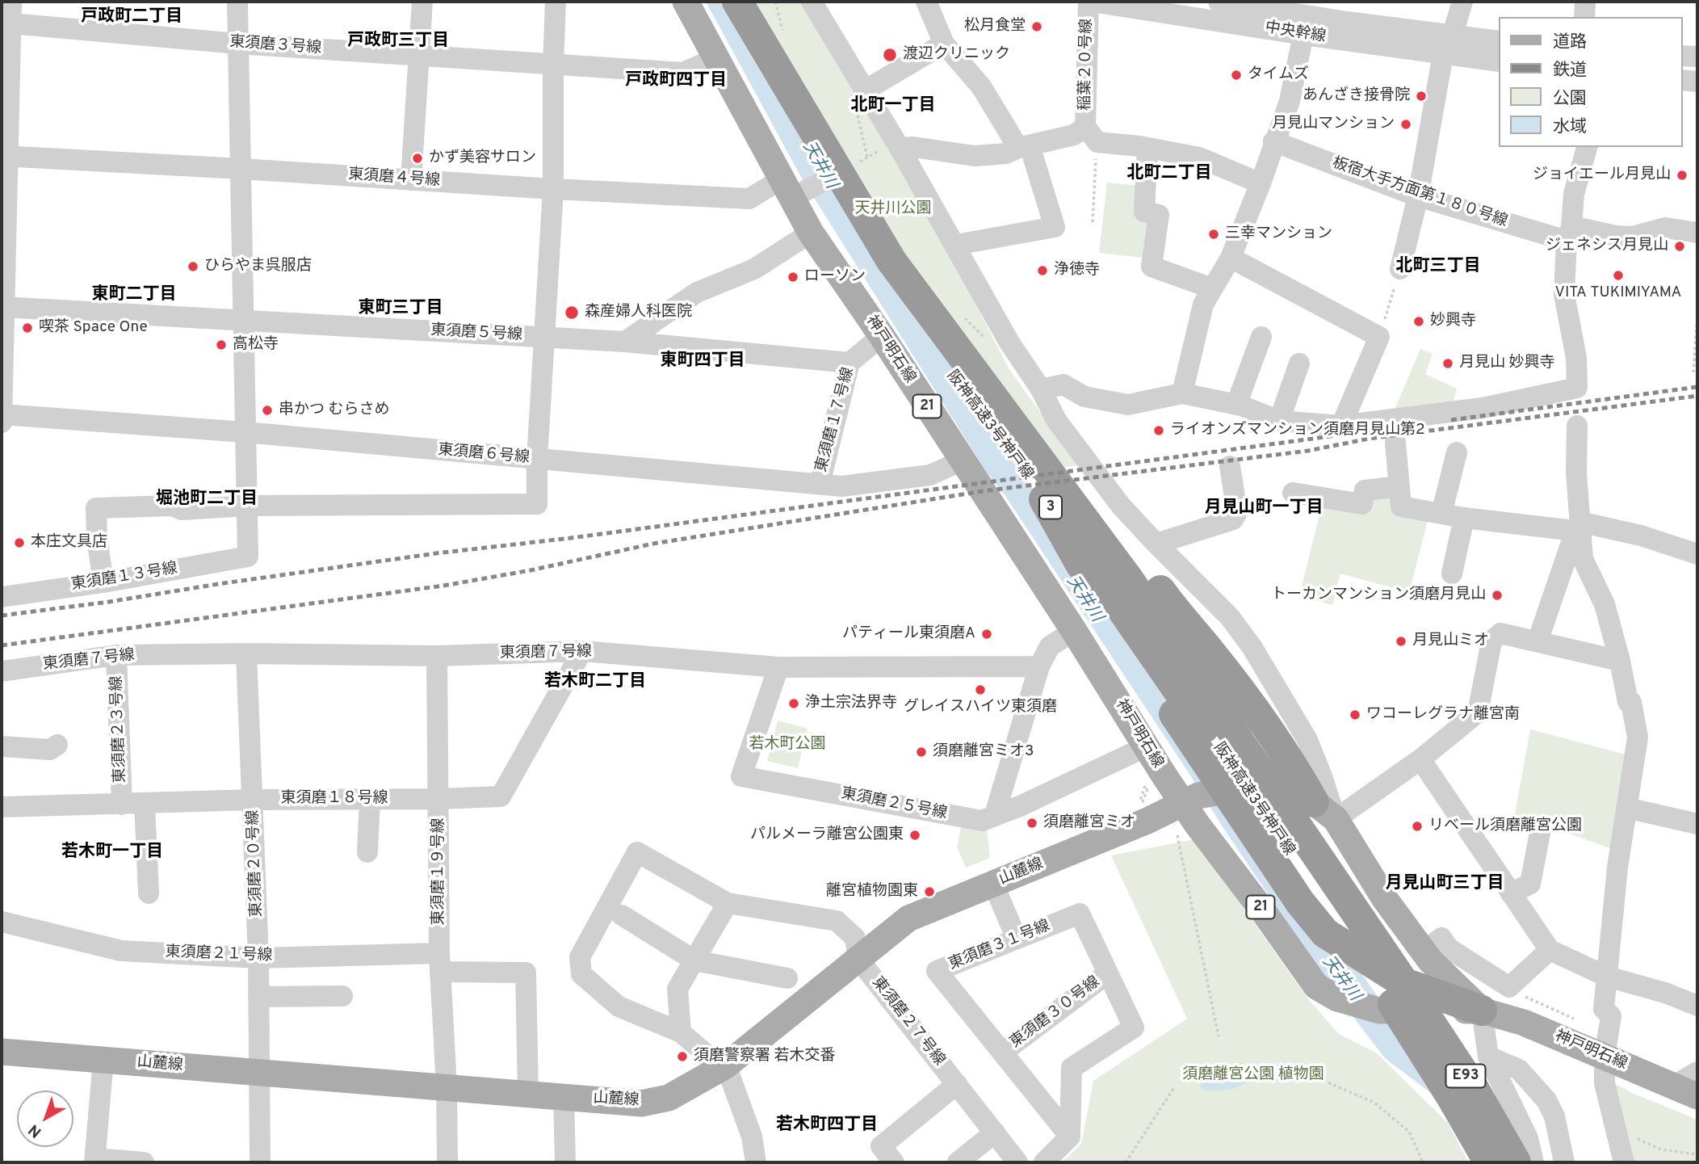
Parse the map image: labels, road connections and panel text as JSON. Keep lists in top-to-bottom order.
{
  "streets": {
    "highway": ["阪神高速3号神戸線", "3", "E93"],
    "main road": ["神戸明石線", "21", "山麓線"],
    "street": [
      "中央幹線",
      "東須磨３号線",
      "稲葉２０号線",
      "東須磨４号線",
      "板宿大手方面第１８０号線",
      "東須磨５号線",
      "東須磨１７号線",
      "東須磨６号線",
      "東須磨１３号線",
      "東須磨７号線",
      "東須磨２３号線",
      "東須磨１８号線",
      "東須磨２５号線",
      "東須磨２０号線",
      "東須磨１９号線",
      "東須磨３１号線",
      "東須磨２１号線",
      "東須磨３０号線",
      "東須磨２７号線"
    ]
  },
  "crossings": [
    ["中央幹線", "稲葉２０号線"],
    ["東須磨３号線", "神戸明石線"],
    ["東須磨４号線", "神戸明石線"],
    ["東須磨５号線", "東須磨１７号線"],
    ["神戸明石線", "東須磨１７号線"],
    ["神戸明石線", "阪神高速3号神戸線"],
    ["神戸明石線", "東須磨６号線"],
    ["神戸明石線", "東須磨２５号線"],
    ["神戸明石線", "山麓線"],
    ["神戸明石線", "E93"],
    ["東須磨１７号線", "東須磨６号線"],
    ["阪神高速3号神戸線", "E93"],
    ["東須磨７号線", "東須磨２３号線"],
    ["東須磨７号線", "東須磨１８号線"],
    ["東須磨７号線", "東須磨２５号線"],
    ["東須磨７号線", "東須磨２０号線"],
    ["東須磨７号線", "東須磨１９号線"],
    ["東須磨２３号線", "東須磨１８号線"],
    ["東須磨１８号線", "東須磨２０号線"],
    ["東須磨１８号線", "東須磨１９号線"],
    ["東須磨２０号線", "山麓線"],
    ["東須磨２０号線", "東須磨２１号線"],
    ["東須磨１９号線", "山麓線"],
    ["東須磨１９号線", "東須磨２１号線"],
    ["山麓線", "東須磨２１号線"],
    ["山麓線", "東須磨２７号線"],
    ["東須磨３１号線", "東須磨３０号線"]
  ],
  "districts": [
    "戸政町二丁目",
    "戸政町三丁目",
    "戸政町四丁目",
    "北町一丁目",
    "北町二丁目",
    "北町三丁目",
    "東町二丁目",
    "東町三丁目",
    "東町四丁目",
    "堀池町二丁目",
    "月見山町一丁目",
    "若木町二丁目",
    "若木町一丁目",
    "月見山町三丁目",
    "若木町四丁目"
  ],
  "water": ["天井川"],
  "parks": ["天井川公園", "若木町公園", "須磨離宮公園 植物園"],
  "places": [
    "松月食堂",
    "渡辺クリニック",
    "タイムズ",
    "あんざき接骨院",
    "月見山マンション",
    "かず美容サロン",
    "ジョイエール月見山",
    "三幸マンション",
    "ジェネシス月見山",
    "ひらやま呉服店",
    "浄徳寺",
    "VITA TUKIMIYAMA",
    "ローソン",
    "森産婦人科医院",
    "妙興寺",
    "喫茶 Space One",
    "高松寺",
    "月見山 妙興寺",
    "串かつ むらさめ",
    "ライオンズマンション須磨月見山第2",
    "本庄文具店",
    "トーカンマンション須磨月見山",
    "パティール東須磨A",
    "月見山ミオ",
    "グレイスハイツ東須磨",
    "浄土宗法界寺",
    "ワコーレグラナ離宮南",
    "須磨離宮ミオ3",
    "須磨離宮ミオ",
    "リベール須磨離宮公園",
    "パルメーラ離宮公園東",
    "離宮植物園東",
    "須磨警察署 若木交番"
  ],
  "legend": [
    "道路",
    "鉄道",
    "公園",
    "水域"
  ],
  "north": "bottom left"
}
